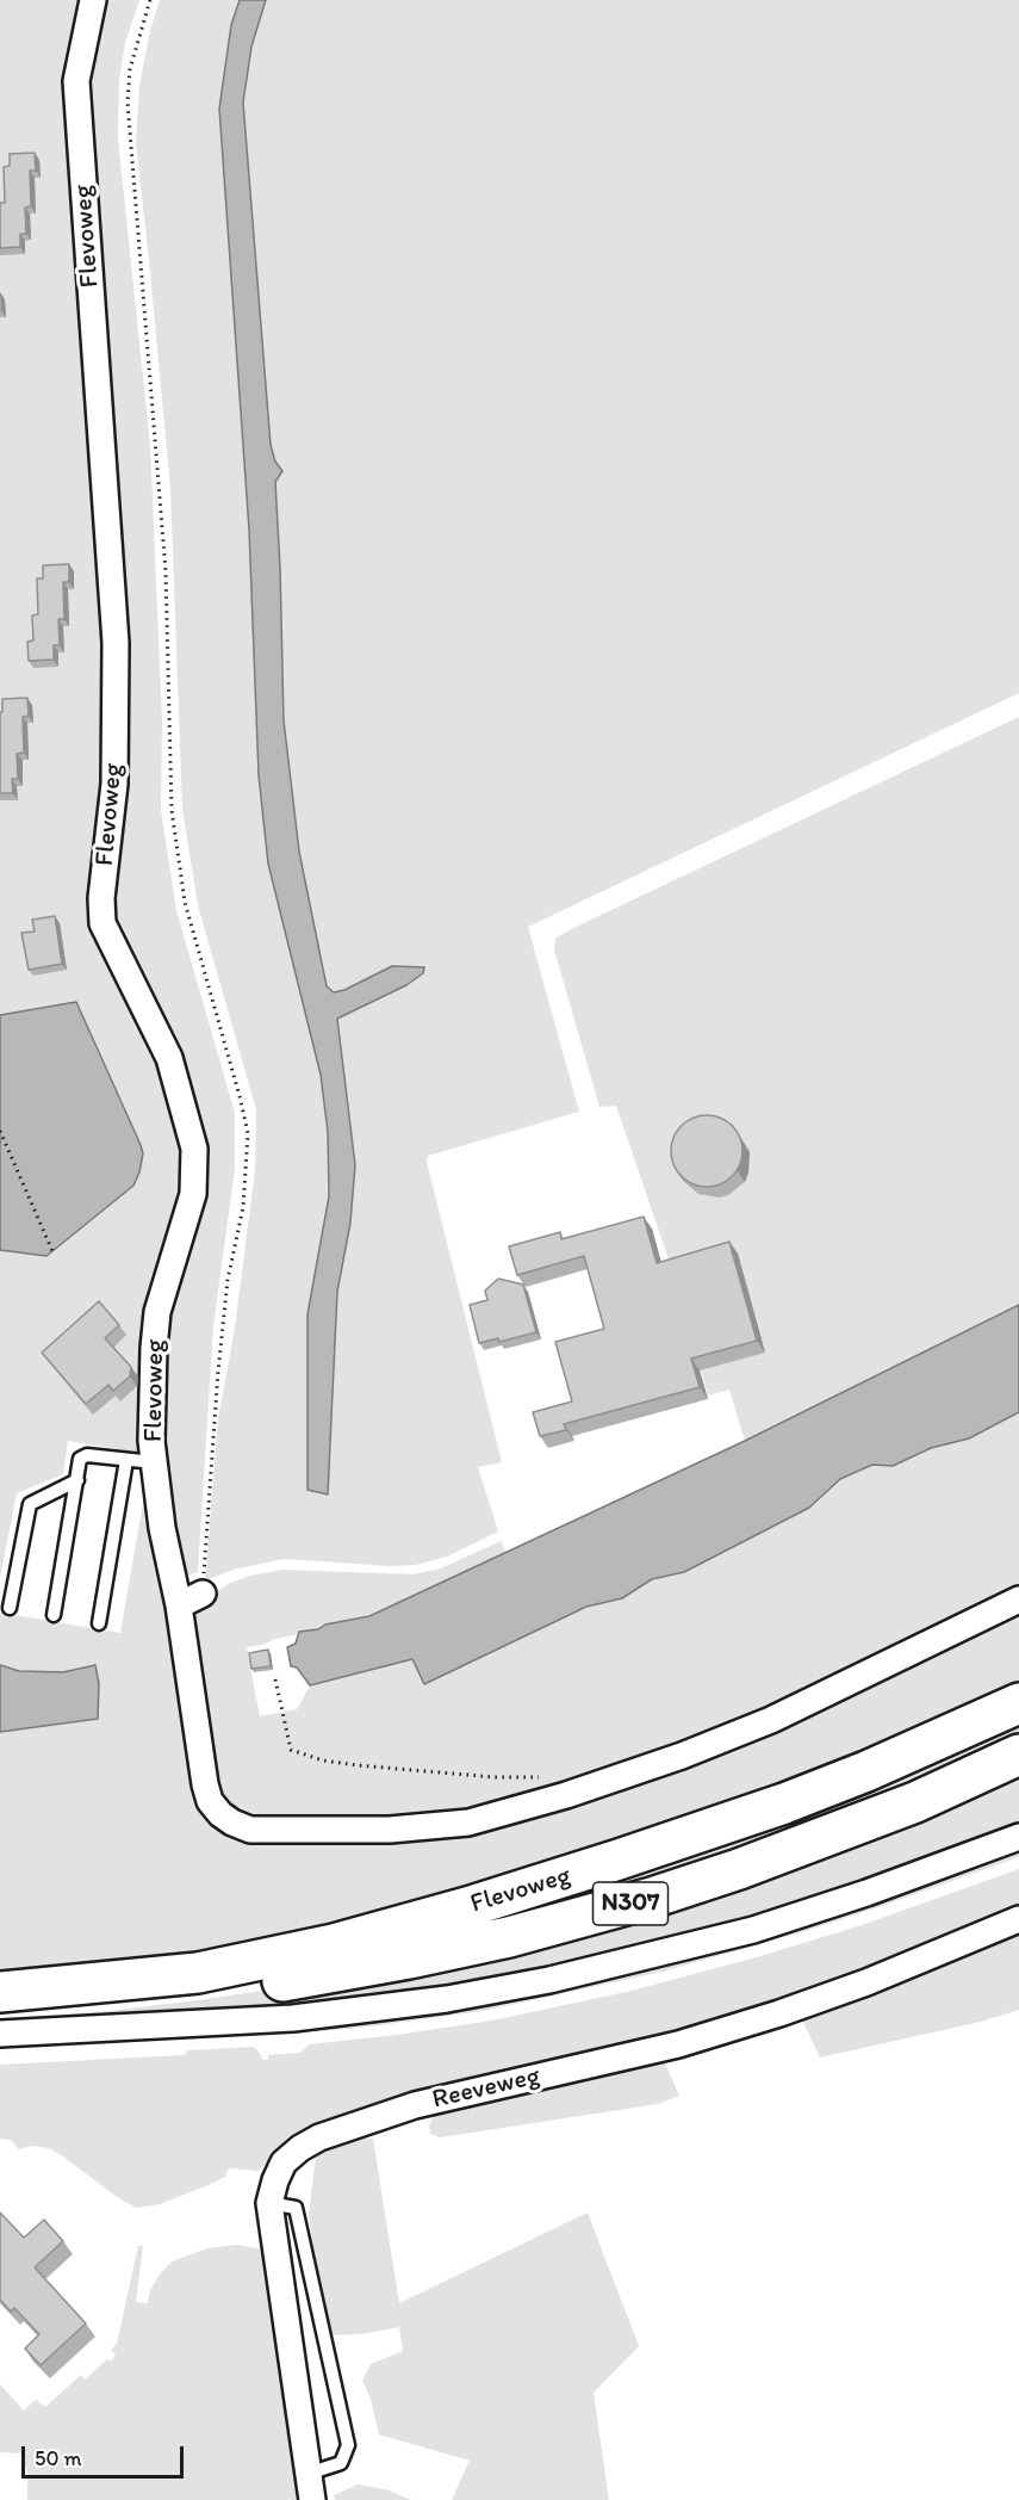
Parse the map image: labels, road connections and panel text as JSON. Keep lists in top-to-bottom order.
{
  "streets": {
    "highway": ["Flevoweg", "N307"],
    "street": ["Reeveweg"]
  },
  "scale_bar": "50 m"
}
